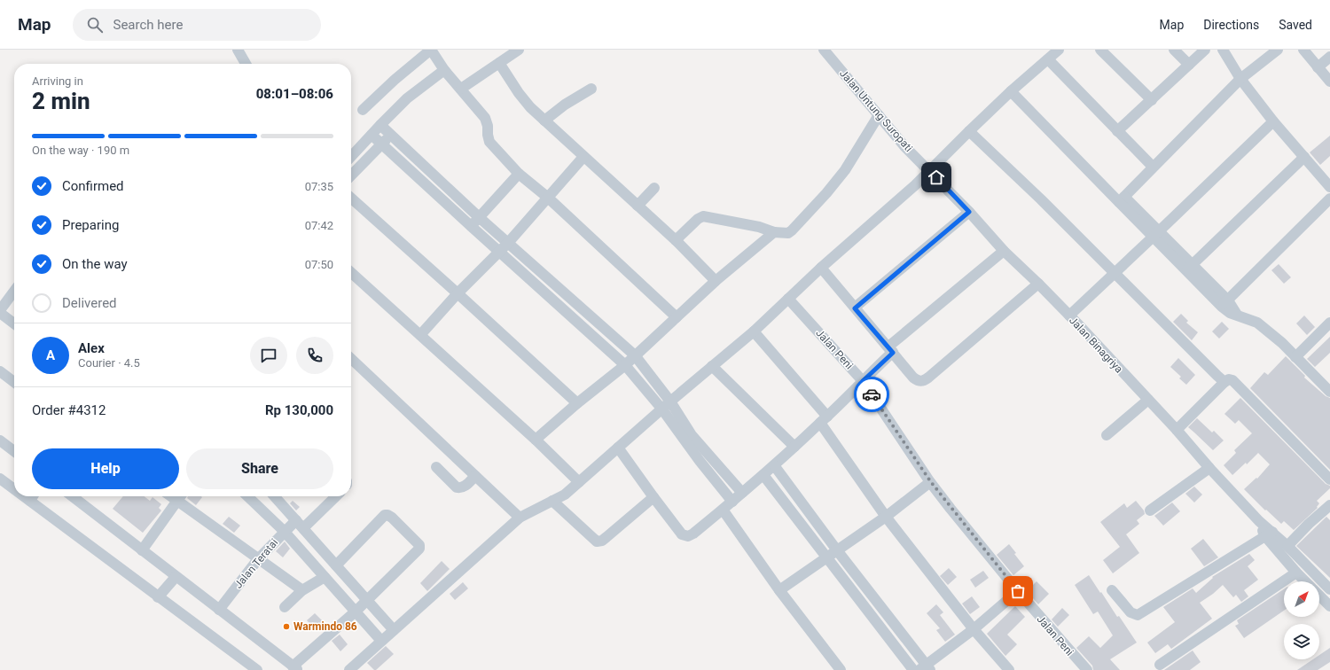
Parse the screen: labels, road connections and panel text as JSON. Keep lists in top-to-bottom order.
{
  "streets": {
    "street": [
      "Jalan Untung Suropati",
      "Jalan Binagriya",
      "Jalan Peni",
      "Jalan Teratai"
    ]
  },
  "crossings": [
    ["Jalan Untung Suropati", "Jalan Binagriya"]
  ],
  "places": ["Warmindo 86"],
  "north": "top right",
  "page": {
    "header": "Map",
    "search": "Search here",
    "nav": ["Map", "Directions", "Saved"],
    "heading": ["2 min", "Arriving in", "08:01–08:06"],
    "panel": [
      "Alex",
      "Courier · 4.5",
      "Order #4312",
      "Rp 130,000"
    ],
    "bar": "On the way · 190 m",
    "list": [
      ["Confirmed", "07:35"],
      ["Preparing", "07:42"],
      ["On the way", "07:50"],
      "Delivered"
    ],
    "round": "A",
    "buttons": ["Help", "Share"]
  }
}
